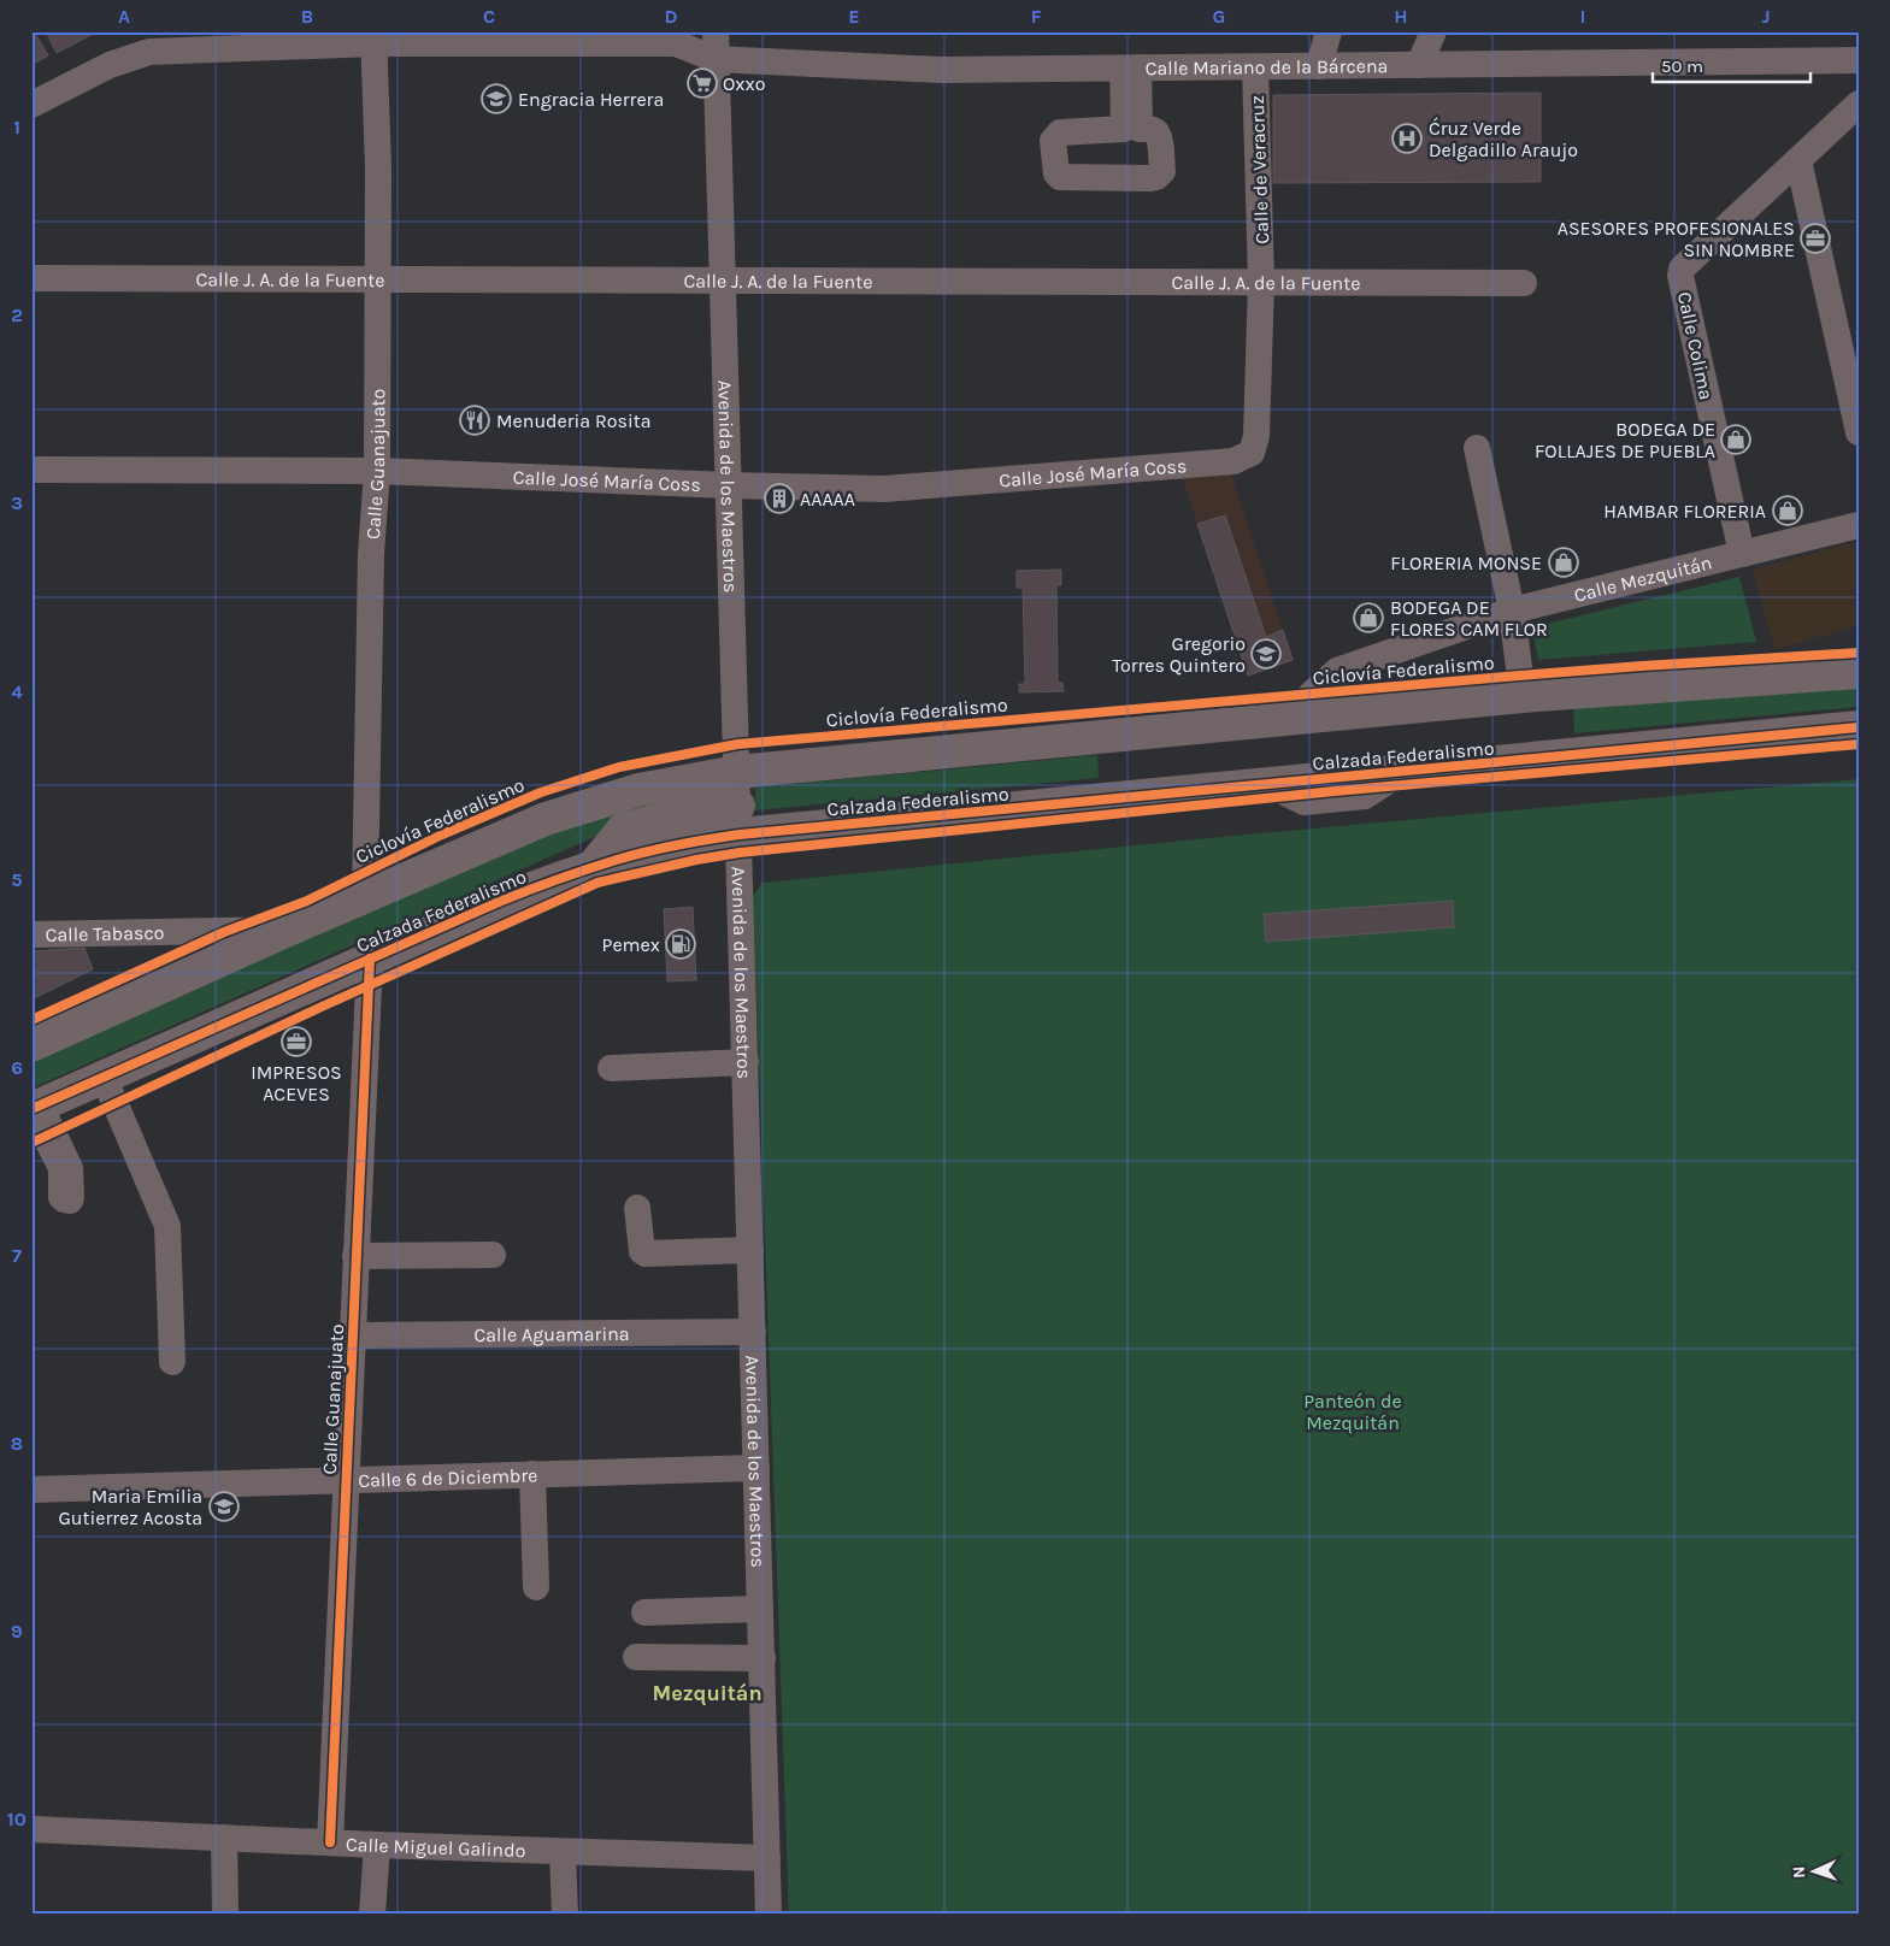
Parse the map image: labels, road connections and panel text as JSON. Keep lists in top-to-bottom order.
{
  "streets": {
    "main road": ["Calzada Federalismo"],
    "street": [
      "Calle Mariano de la Bárcena",
      "Calle de Veracruz",
      "Calle J. A. de la Fuente",
      "Calle Colima",
      "Calle Guanajuato",
      "Calle José María Coss",
      "Avenida de los Maestros",
      "Calle Mezquitán",
      "Calle Tabasco",
      "Calle Aguamarina",
      "Calle 6 de Diciembre",
      "Calle Miguel Galindo"
    ],
    "cycle path": ["Ciclovía Federalismo"]
  },
  "crossings": [
    ["Calle Mariano de la Bárcena", "Calle de Veracruz"],
    ["Calle Mariano de la Bárcena", "Calle Guanajuato"],
    ["Calle Mariano de la Bárcena", "Avenida de los Maestros"],
    ["Calle de Veracruz", "Calle J. A. de la Fuente"],
    ["Calle de Veracruz", "Calle José María Coss"],
    ["Calle J. A. de la Fuente", "Calle Guanajuato"],
    ["Calle J. A. de la Fuente", "Avenida de los Maestros"],
    ["Calle Colima", "Calle Mezquitán"],
    ["Calle Guanajuato", "Calle José María Coss"],
    ["Calle Guanajuato", "Calzada Federalismo"],
    ["Calle Guanajuato", "Calle Aguamarina"],
    ["Calle Guanajuato", "Calle 6 de Diciembre"],
    ["Calle Guanajuato", "Calle Miguel Galindo"],
    ["Calle José María Coss", "Avenida de los Maestros"],
    ["Avenida de los Maestros", "Calzada Federalismo"],
    ["Avenida de los Maestros", "Calle Aguamarina"],
    ["Avenida de los Maestros", "Calle 6 de Diciembre"],
    ["Avenida de los Maestros", "Calle Miguel Galindo"]
  ],
  "districts": ["Mezquitán"],
  "parks": ["Panteón de Mezquitán"],
  "places": {
    "supermarket": ["Oxxo"],
    "school or university": ["Engracia Herrera", "Gregorio Torres Quintero", "Maria Emilia Gutierrez Acosta"],
    "hospital": ["Ćruz Verde Delgadillo Araujo"],
    "office": ["ASESORES PROFESIONALES SIN NOMBRE", "IMPRESOS ACEVES"],
    "restaurant": ["Menuderia Rosita"],
    "shop": [
      "BODEGA DE FOLLAJES DE PUEBLA",
      "HAMBAR FLORERIA",
      "FLORERIA MONSE",
      "BODEGA DE FLORES CAM FLOR"
    ],
    "building": ["AAAAA"],
    "fuel station": ["Pemex"]
  },
  "scale_bar": "50 m",
  "north": "left",
  "grid": {
    "columns": [
      "A",
      "B",
      "C",
      "D",
      "E",
      "F",
      "G",
      "H",
      "I",
      "J"
    ],
    "rows": [
      "1",
      "2",
      "3",
      "4",
      "5",
      "6",
      "7",
      "8",
      "9",
      "10"
    ]
  }
}
